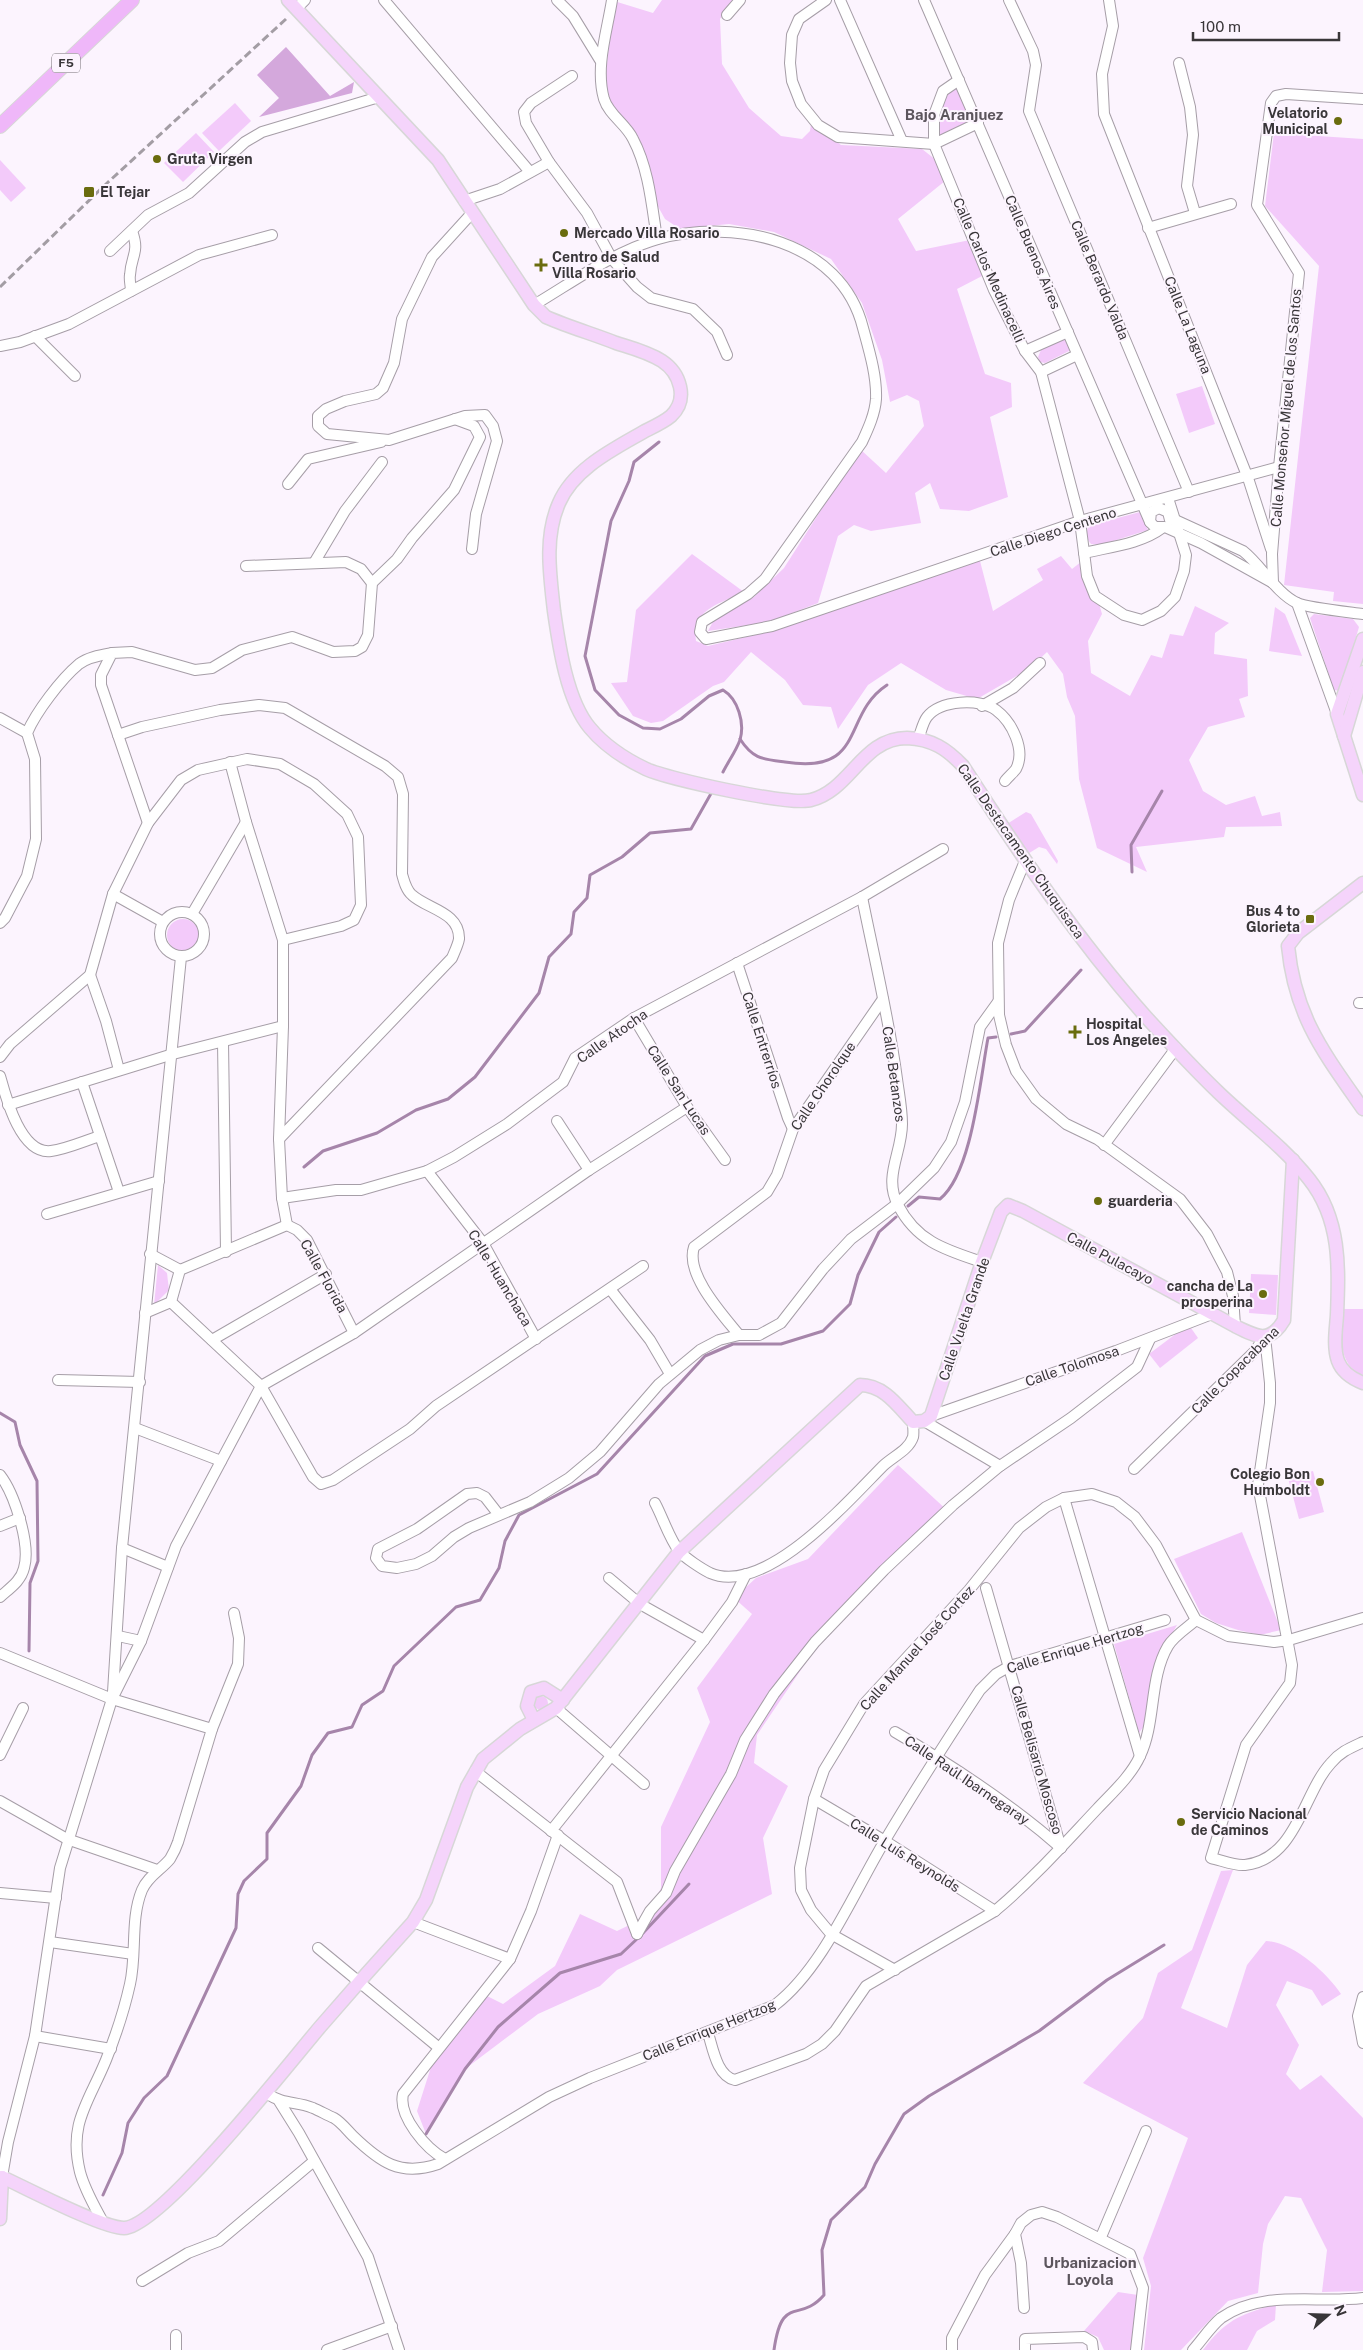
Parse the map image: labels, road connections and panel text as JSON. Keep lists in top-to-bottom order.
{
  "streets": {
    "highway": ["F5"],
    "main road": [
      "Calle Destacamento Chuquisaca",
      "Calle Pulacayo",
      "Calle Vuelta Grande",
      "Calle Copacabana"
    ],
    "street": [
      "Calle Buenos Aires",
      "Calle Carlos Medinacelli",
      "Calle Berardo Valda",
      "Calle La Laguna",
      "Calle Monseñor Miguel de los Santos",
      "Calle Diego Centeno",
      "Calle Atocha",
      "Calle Entrerríos",
      "Calle Betanzos",
      "Calle Chorolque",
      "Calle San Lucas",
      "Calle Florida",
      "Calle Huanchaca",
      "Calle Tolomosa",
      "Calle Manuel José Cortez",
      "Calle Enrique Hertzog",
      "Calle Belisario Moscoso",
      "Calle Raúl Ibarnegaray",
      "Calle Luís Reynolds"
    ]
  },
  "crossings": [
    ["Calle Buenos Aires", "Calle Carlos Medinacelli"],
    ["Calle Buenos Aires", "Calle Diego Centeno"],
    ["Calle Carlos Medinacelli", "Calle Diego Centeno"],
    ["Calle Berardo Valda", "Calle Diego Centeno"],
    ["Calle La Laguna", "Calle Monseñor Miguel de los Santos"],
    ["Calle La Laguna", "Calle Diego Centeno"],
    ["Calle Monseñor Miguel de los Santos", "Calle Diego Centeno"],
    ["Calle Destacamento Chuquisaca", "Calle Copacabana"],
    ["Calle Atocha", "Calle Entrerríos"],
    ["Calle Atocha", "Calle Betanzos"],
    ["Calle Atocha", "Calle San Lucas"],
    ["Calle Atocha", "Calle Huanchaca"],
    ["Calle Entrerríos", "Calle Chorolque"],
    ["Calle Betanzos", "Calle Chorolque"],
    ["Calle Betanzos", "Calle Vuelta Grande"],
    ["Calle Pulacayo", "Calle Vuelta Grande"],
    ["Calle Pulacayo", "Calle Tolomosa"],
    ["Calle Pulacayo", "Calle Copacabana"],
    ["Calle Vuelta Grande", "Calle Tolomosa"],
    ["Calle Manuel José Cortez", "Calle Enrique Hertzog"],
    ["Calle Manuel José Cortez", "Calle Luís Reynolds"],
    ["Calle Enrique Hertzog", "Calle Belisario Moscoso"],
    ["Calle Enrique Hertzog", "Calle Raúl Ibarnegaray"],
    ["Calle Enrique Hertzog", "Calle Luís Reynolds"],
    ["Calle Belisario Moscoso", "Calle Raúl Ibarnegaray"]
  ],
  "districts": ["Bajo Aranjuez", "Urbanizacion Loyola"],
  "places": {
    "other": [
      "Velatorio Municipal",
      "Gruta Virgen",
      "Mercado Villa Rosario",
      "guarderia",
      "cancha de La prosperina",
      "Colegio Bon Humboldt",
      "Servicio Nacional de Caminos"
    ],
    "transit": ["El Tejar", "Bus 4 to Glorieta"],
    "health": ["Centro de Salud Villa Rosario", "Hospital Los Angeles"]
  },
  "scale_bar": "100 m",
  "north": "right"
}
